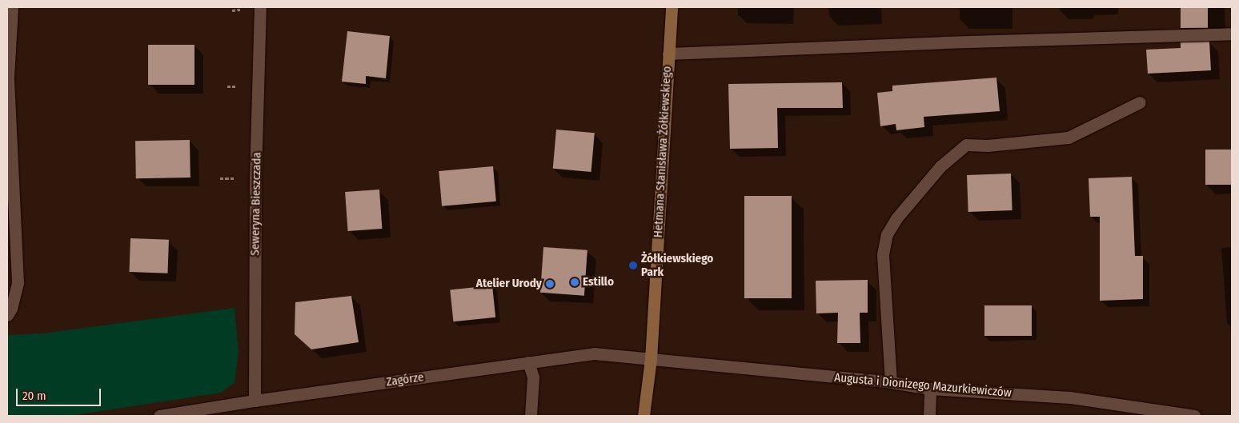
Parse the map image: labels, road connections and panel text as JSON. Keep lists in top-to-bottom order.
{
  "streets": {
    "street": [
      "Hetmana Stanisława Żółkiewskiego",
      "Seweryna Bieszczada",
      "Zagórze",
      "Augusta i Dionizego Mazurkiewiczów"
    ]
  },
  "crossings": [
    ["Hetmana Stanisława Żółkiewskiego", "Zagórze"],
    ["Hetmana Stanisława Żółkiewskiego", "Augusta i Dionizego Mazurkiewiczów"],
    ["Seweryna Bieszczada", "Zagórze"],
    ["Zagórze", "Augusta i Dionizego Mazurkiewiczów"]
  ],
  "places": ["Żółkiewskiego Park", "Estillo", "Atelier Urody"],
  "scale_bar": "20 m"
}
